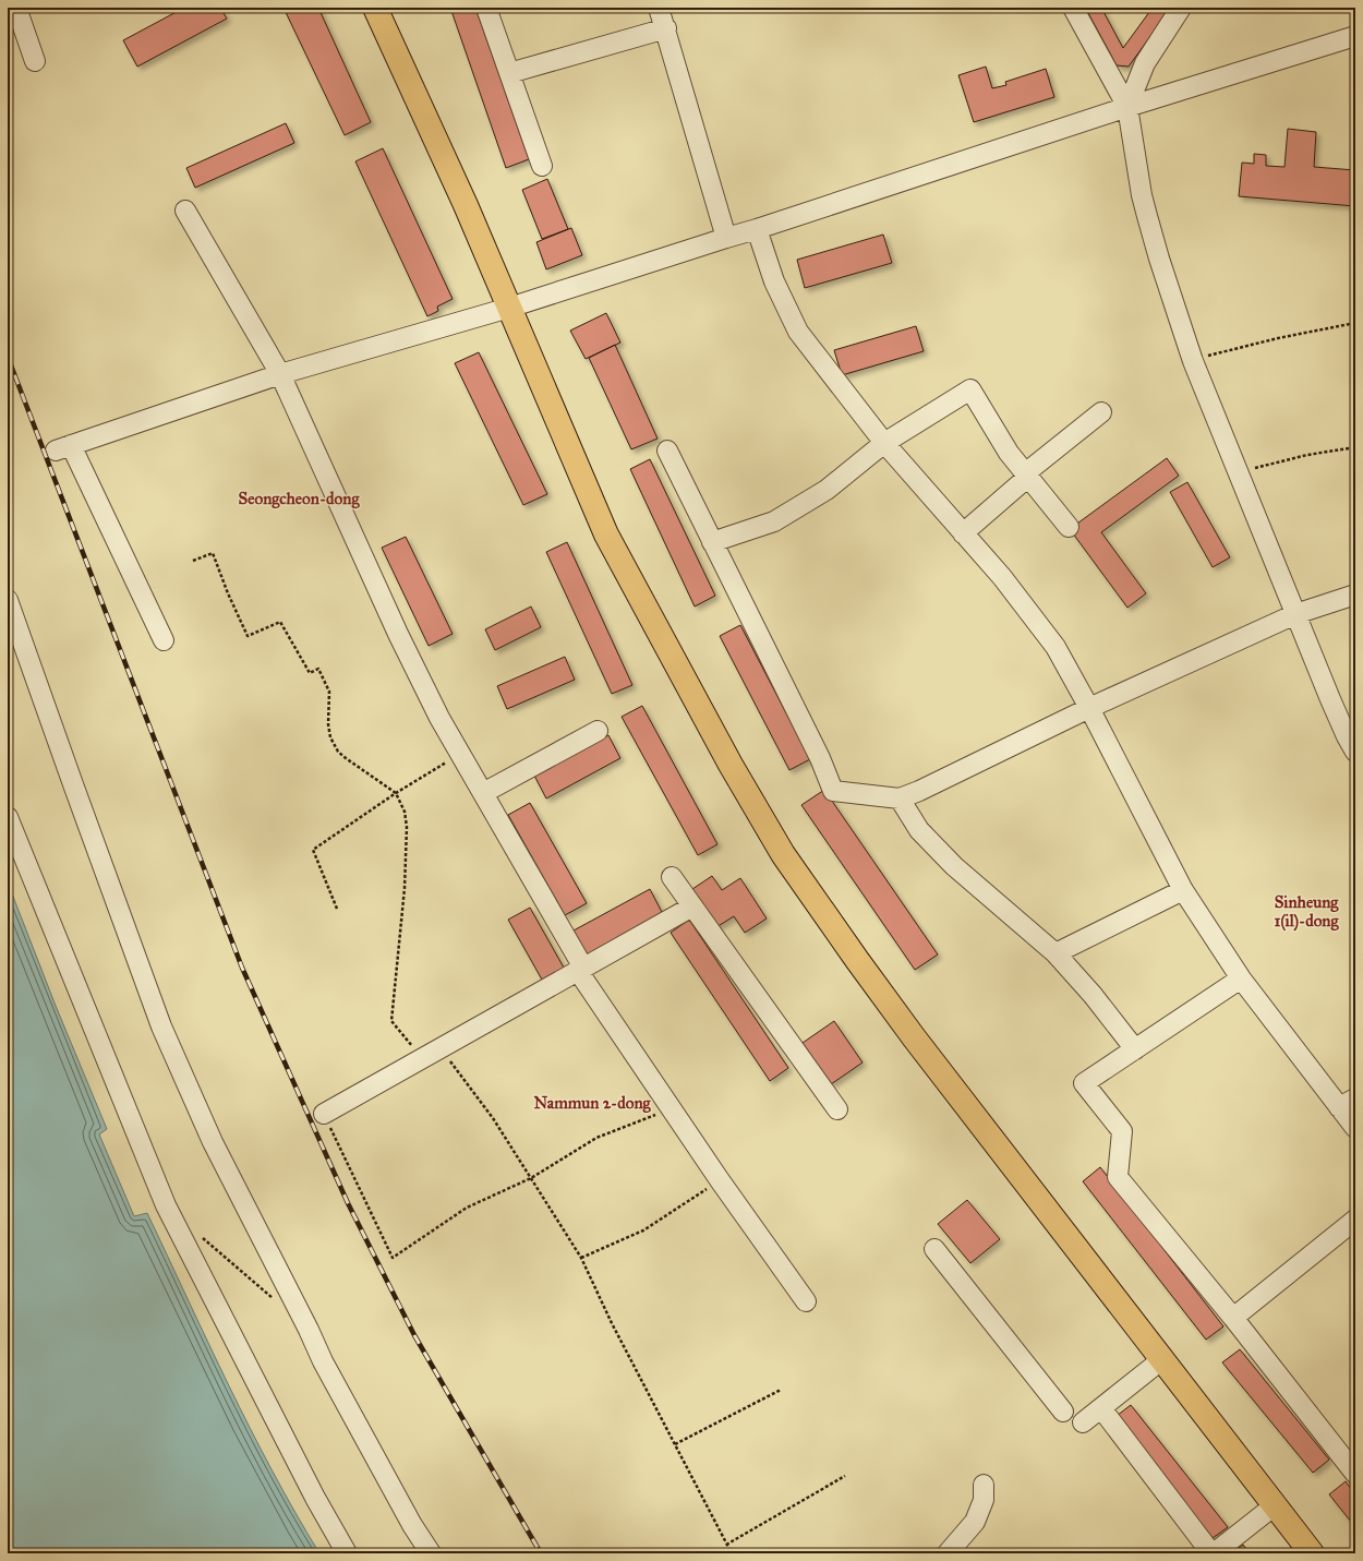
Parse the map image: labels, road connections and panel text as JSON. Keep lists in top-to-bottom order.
{
  "districts": ["Seongcheon-dong", "Sinheung 1(il)-dong", "Nammun 2-dong"]
}
